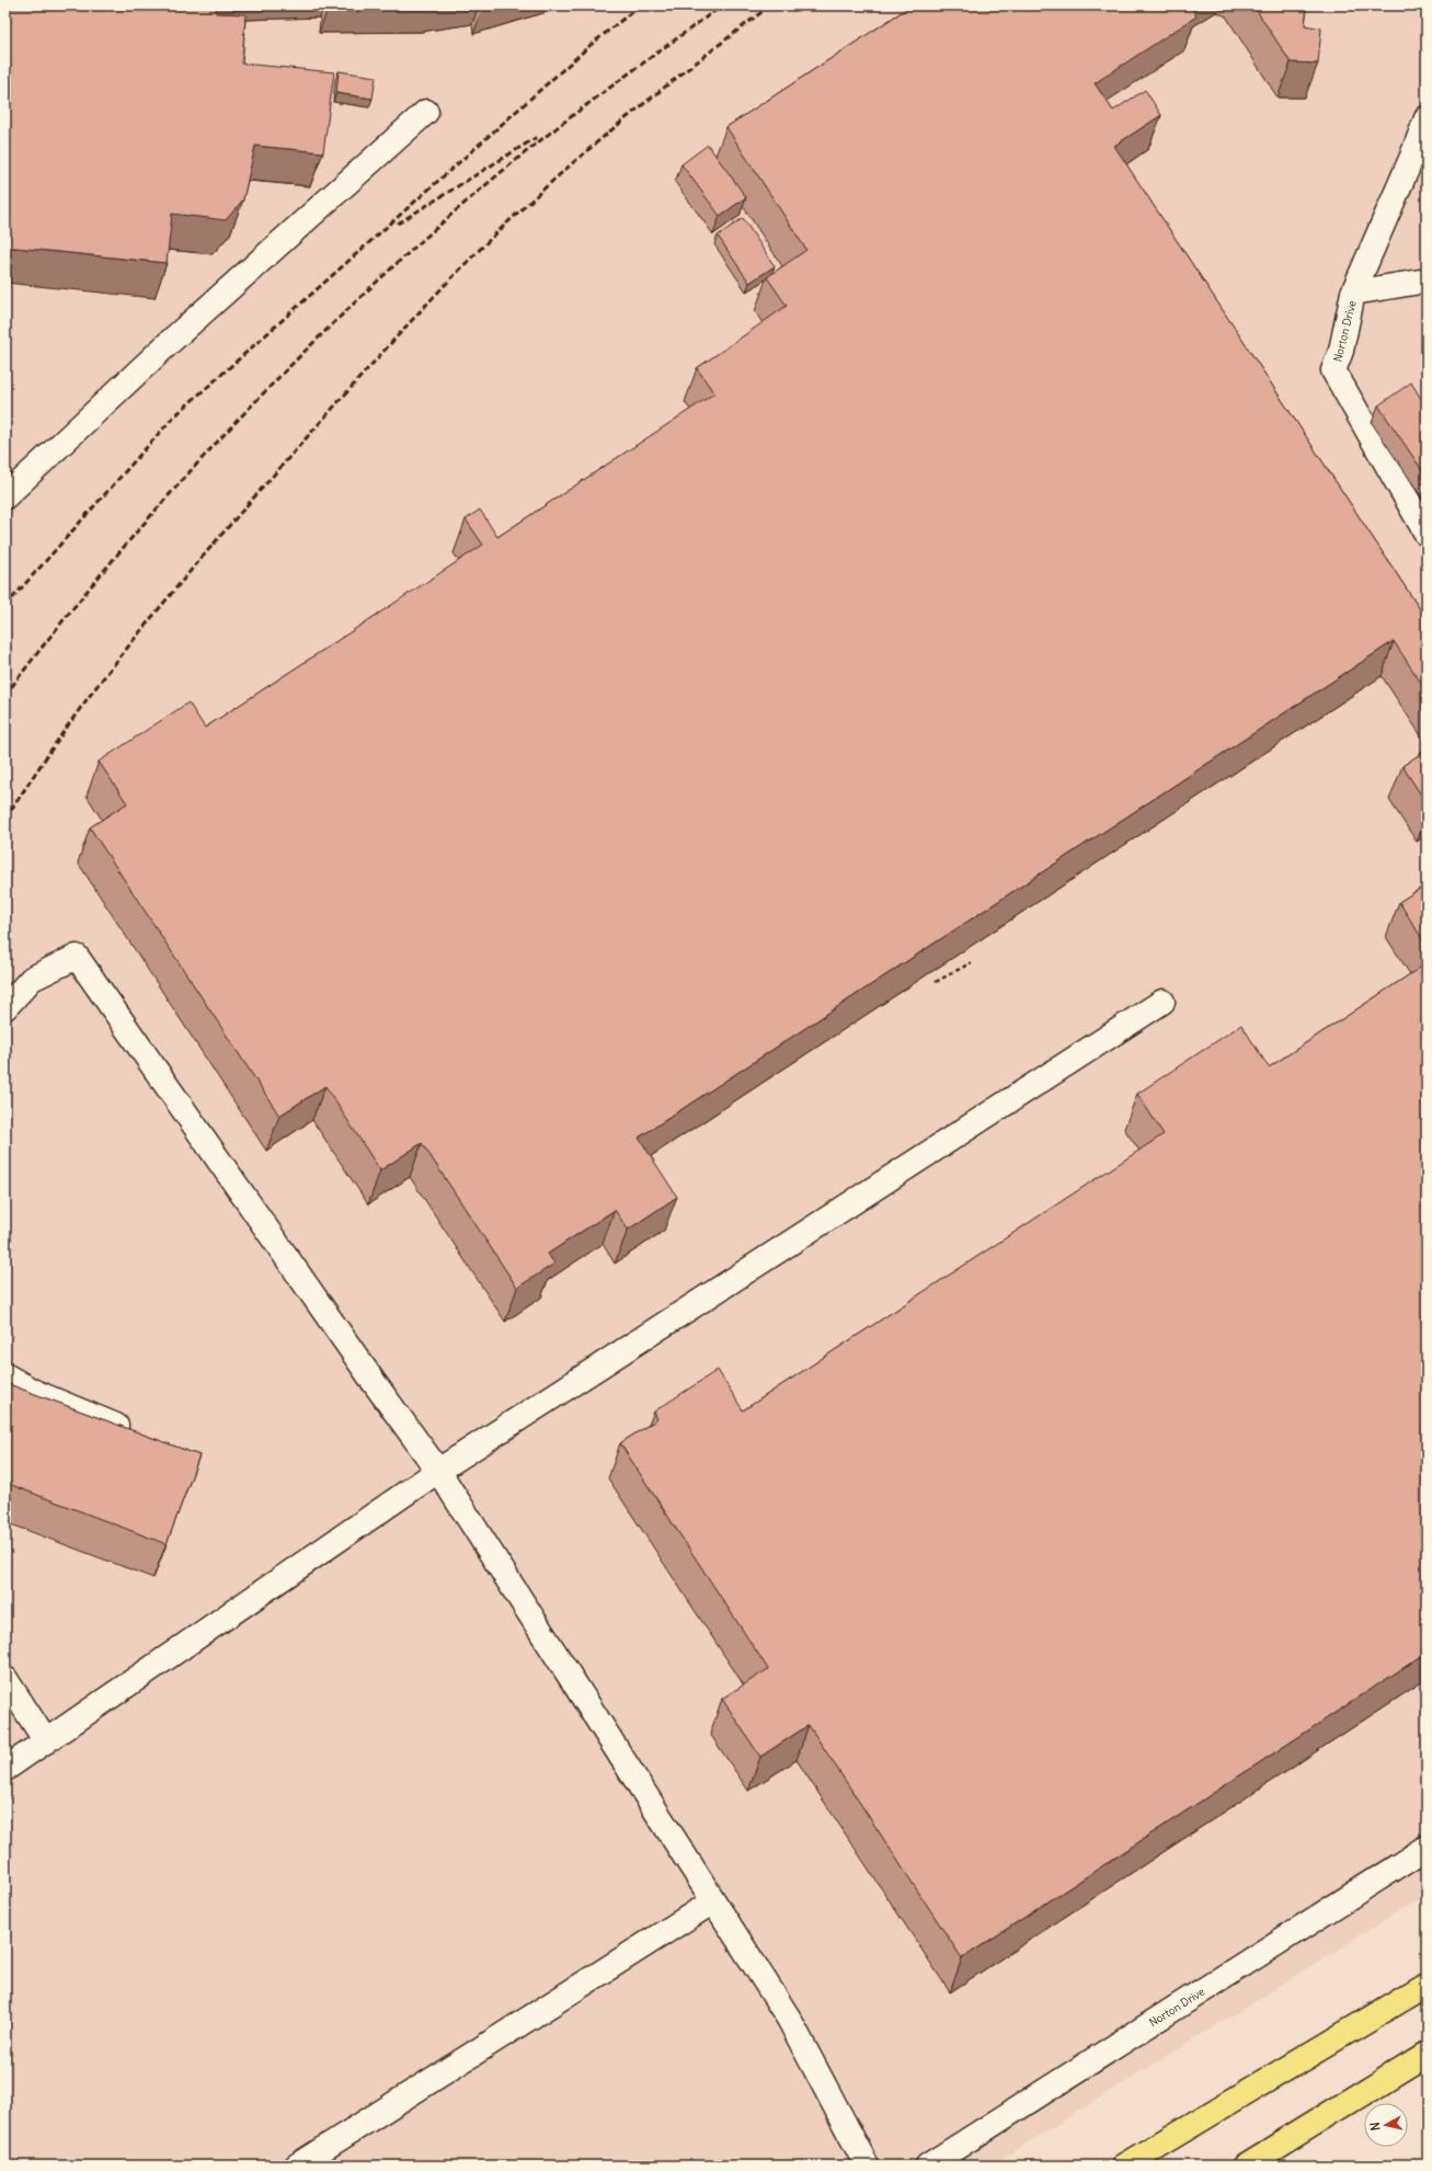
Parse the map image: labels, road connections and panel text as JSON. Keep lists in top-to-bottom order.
{
  "streets": {
    "street": ["Norton Drive"]
  },
  "north": "left"
}
